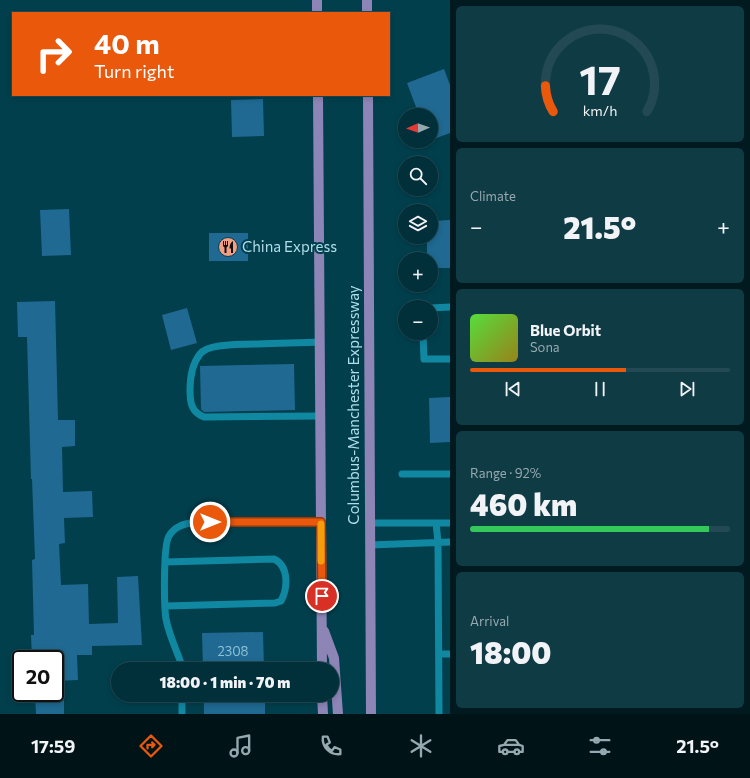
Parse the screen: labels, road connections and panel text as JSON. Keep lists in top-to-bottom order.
{
  "streets": {
    "main road": ["Columbus-Manchester Expressway"]
  },
  "places": {
    "restaurant": ["China Express"]
  },
  "house_numbers": ["2308"],
  "north": "left",
  "page": {
    "turn": ["40 m", "Turn right"],
    "map_buttons": ["+", "−"],
    "tile": [
      "Climate",
      ["Range · 92%", "460 km"],
      ["Arrival", "18:00"]
    ],
    "heat": ["−", "21.5°", "+"],
    "song": ["Blue Orbit", "Sona"],
    "limit": "20",
    "trip": "18:00 · 1 min · 70 m",
    "tabs": ["17:59", "21.5°"],
    "gauge": ["17", "km/h"]
  }
}
